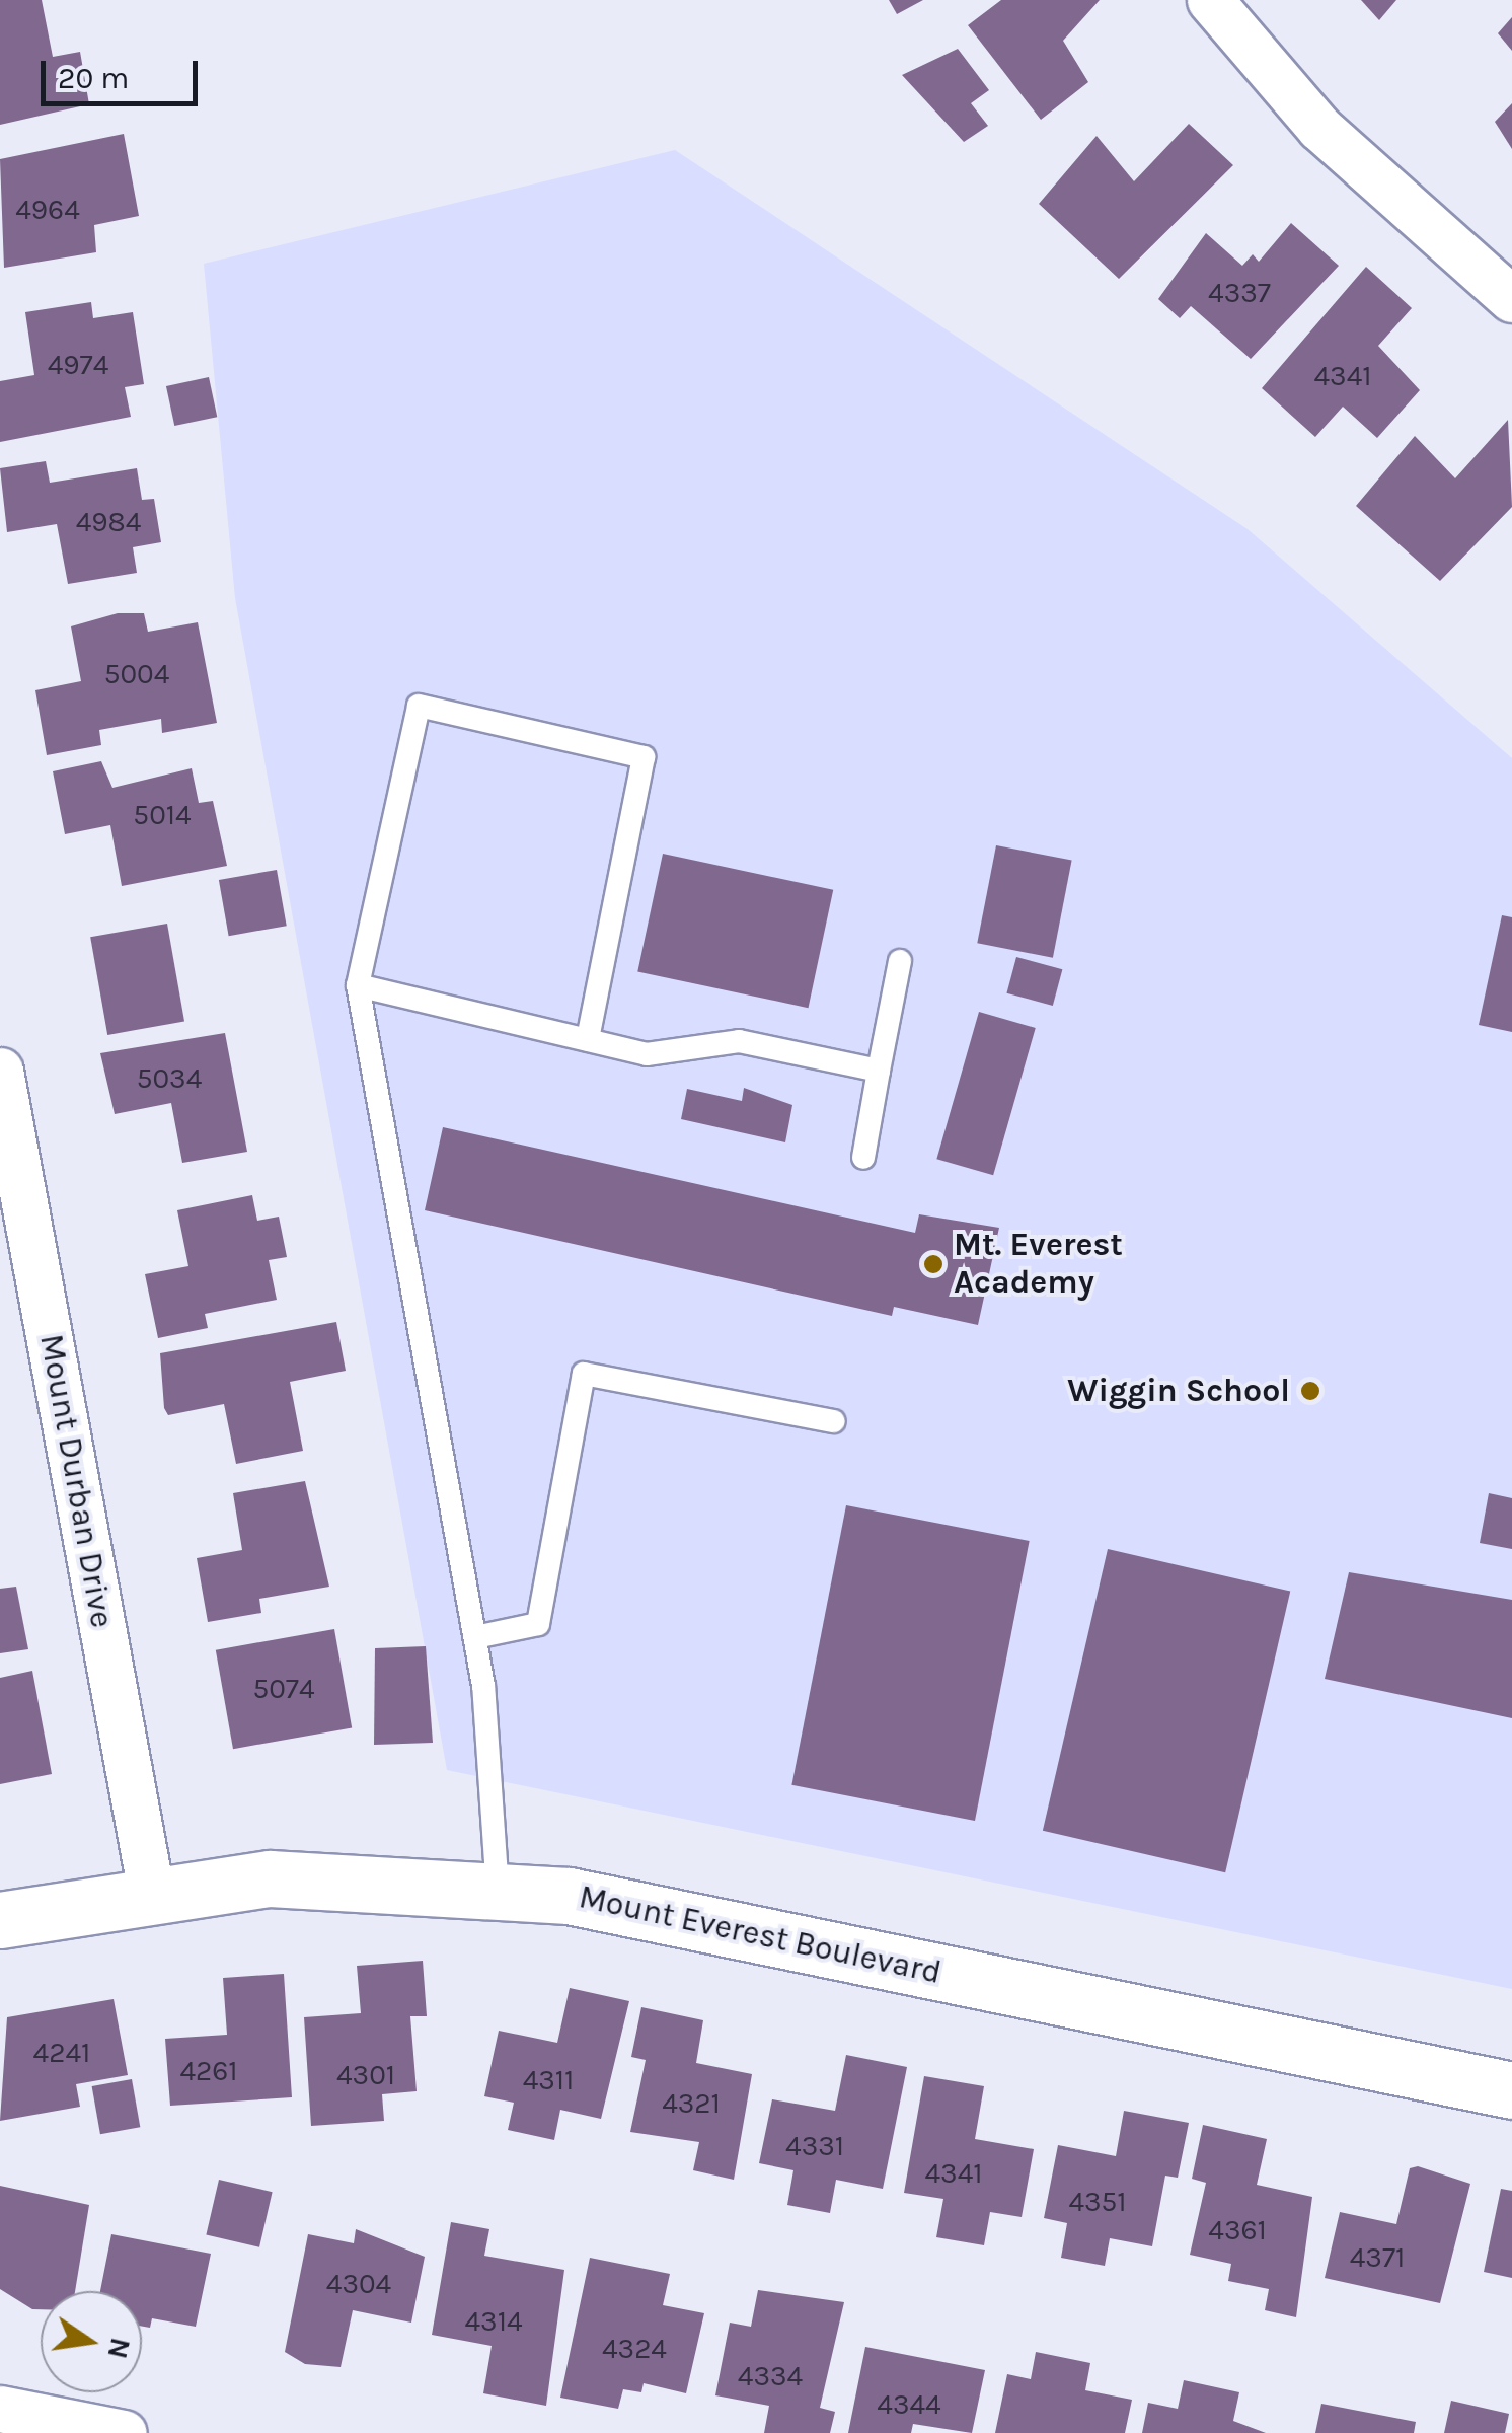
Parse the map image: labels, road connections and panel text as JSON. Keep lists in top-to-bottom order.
{
  "streets": {
    "street": ["Mount Durban Drive", "Mount Everest Boulevard"]
  },
  "crossings": [
    ["Mount Durban Drive", "Mount Everest Boulevard"]
  ],
  "places": ["Mt. Everest Academy", "Wiggin School"],
  "house_numbers": [
    "4964",
    "4337",
    "4974",
    "4341",
    "4984",
    "5004",
    "5014",
    "5034",
    "5074",
    "4241",
    "4261",
    "4301",
    "4311",
    "4321",
    "4331",
    "4341",
    "4351",
    "4361",
    "4371",
    "4304",
    "4314",
    "4324",
    "4334",
    "4344"
  ],
  "scale_bar": "20 m",
  "north": "right"
}
